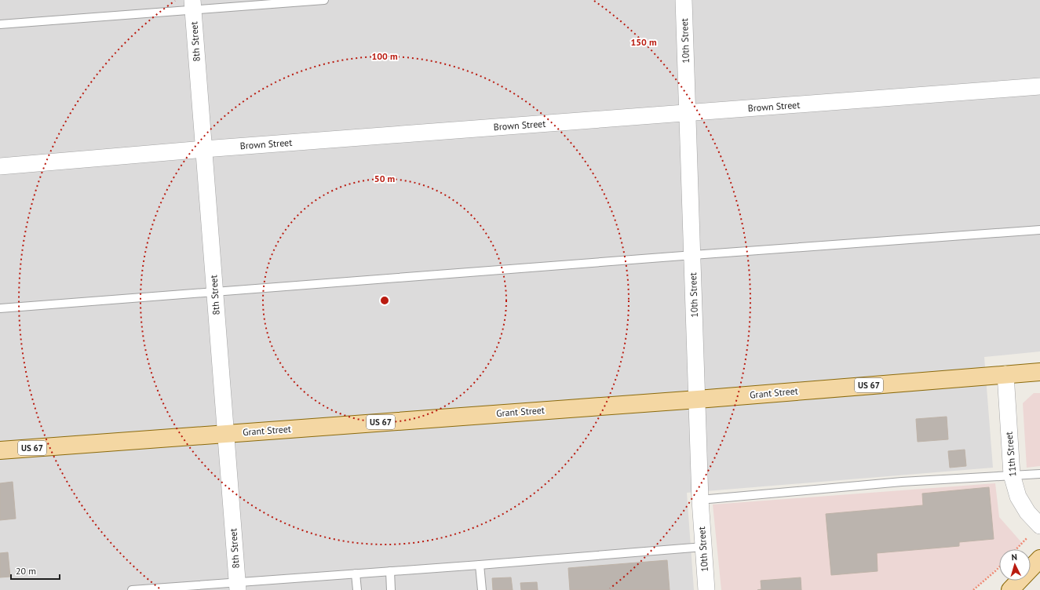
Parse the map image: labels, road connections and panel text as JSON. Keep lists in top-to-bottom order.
{
  "streets": {
    "main road": ["US 67", "Grant Street"],
    "street": [
      "10th Street",
      "8th Street",
      "Brown Street",
      "11th Street"
    ]
  },
  "crossings": [
    ["10th Street", "Brown Street"],
    ["10th Street", "Grant Street"],
    ["8th Street", "Brown Street"],
    ["8th Street", "Grant Street"],
    ["US 67", "Grant Street"],
    ["Grant Street", "11th Street"]
  ],
  "scale_bar": "20 m",
  "north": "top",
  "rings": ["150 m", "100 m", "50 m"]
}
